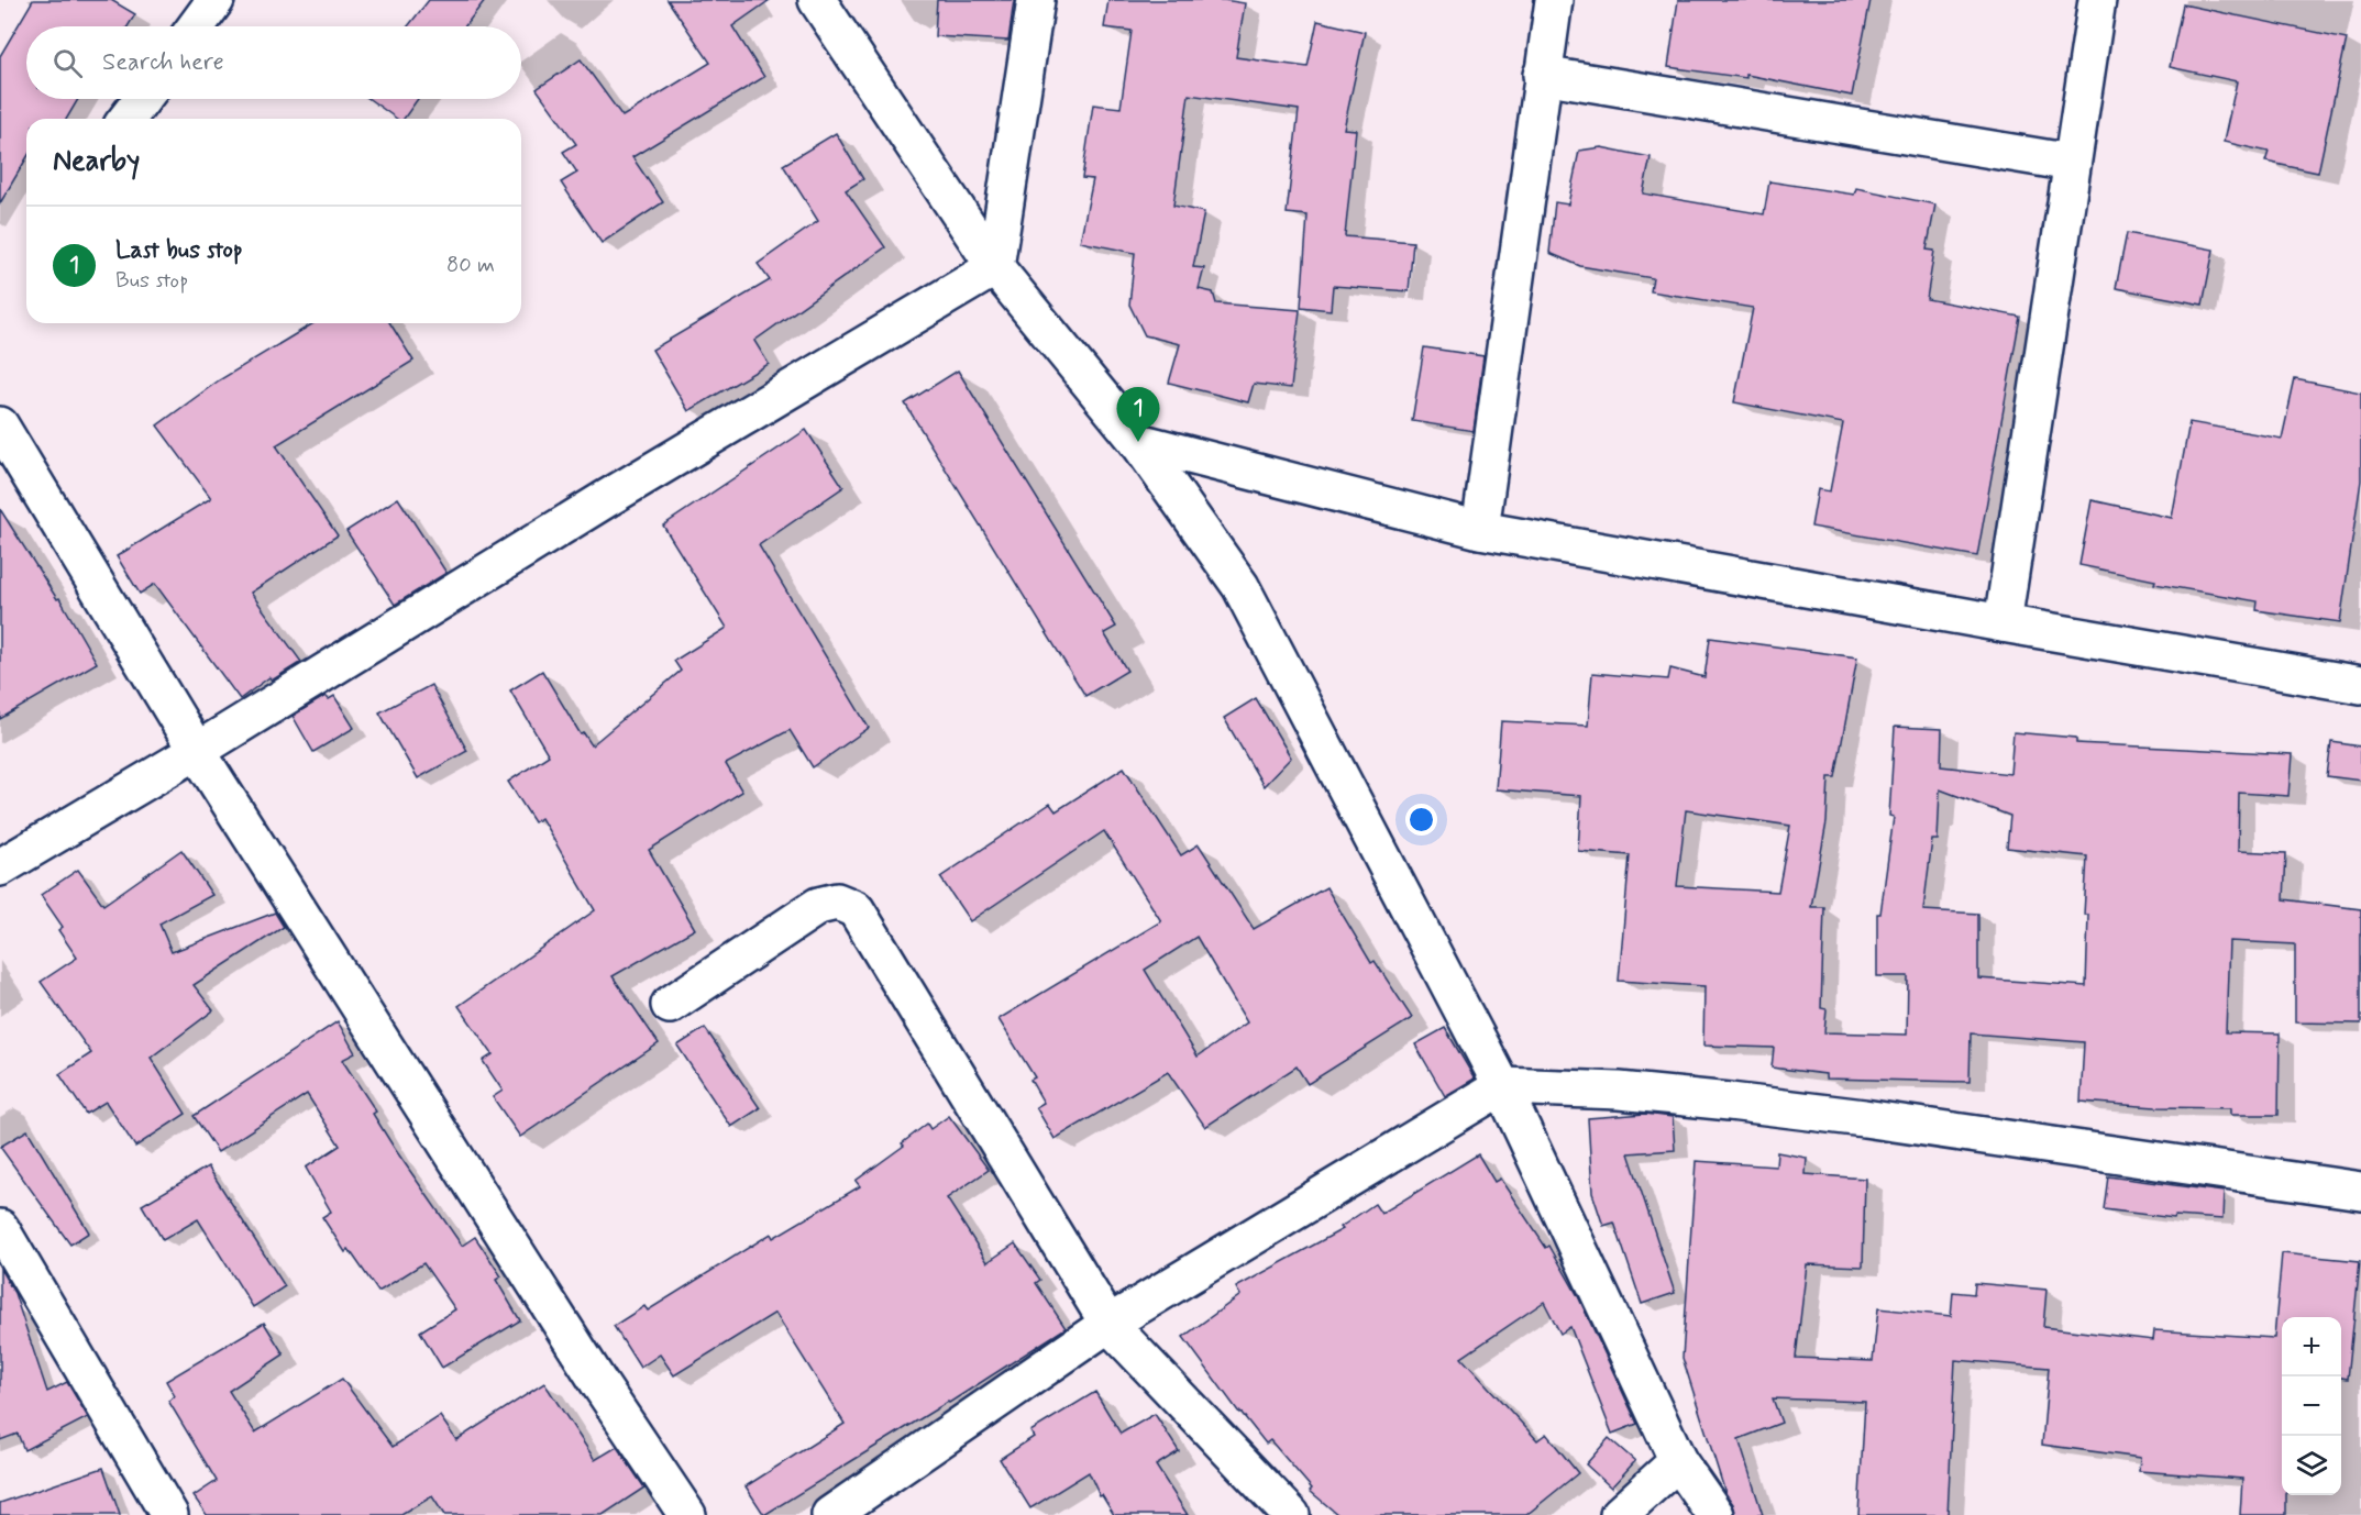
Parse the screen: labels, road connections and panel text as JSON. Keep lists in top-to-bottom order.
{
  "page": {
    "search": "Search here",
    "heading": "Nearby",
    "list": [
      {
        "mark": "1",
        "name": "Last bus stop",
        "note": "Bus stop",
        "value": "80 m"
      }
    ],
    "pins": "1",
    "map_buttons": ["+", "−"]
  }
}
